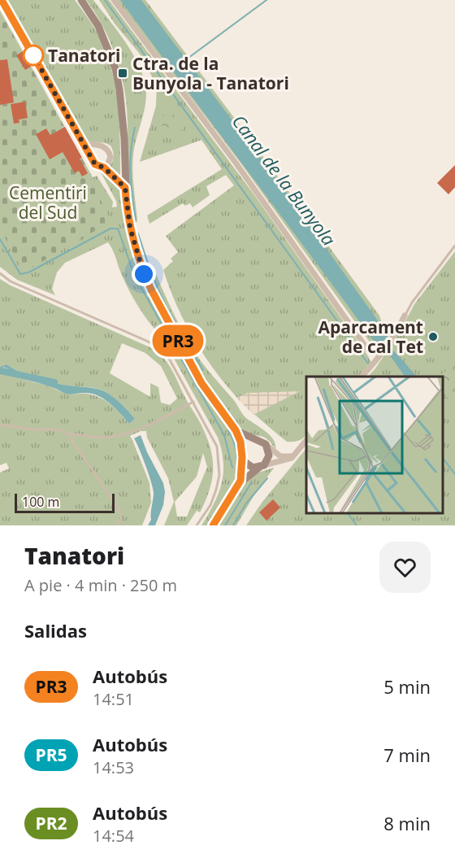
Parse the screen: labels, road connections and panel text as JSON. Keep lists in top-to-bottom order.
{
  "water": ["Canal de la Bunyola"],
  "parks": ["Cementiri del Sud"],
  "places": {
    "other": ["Tanatori", "Aparcament de cal Tet"],
    "transit": ["Ctra. de la Bunyola - Tanatori"]
  },
  "lines": ["bus line PR3"],
  "scale_bar": "100 m",
  "page": {
    "on_map": "PR3",
    "scale": "100 m",
    "heading": [
      ["Tanatori", "A pie · 4 min · 250 m"],
      "Salidas"
    ],
    "list": [
      {
        "mark": "PR3",
        "name": "Autobús",
        "note": "14:51",
        "value": "5 min"
      },
      {
        "mark": "PR5",
        "name": "Autobús",
        "note": "14:53",
        "value": "7 min"
      },
      {
        "mark": "PR2",
        "name": "Autobús",
        "note": "14:54",
        "value": "8 min"
      }
    ]
  }
}
